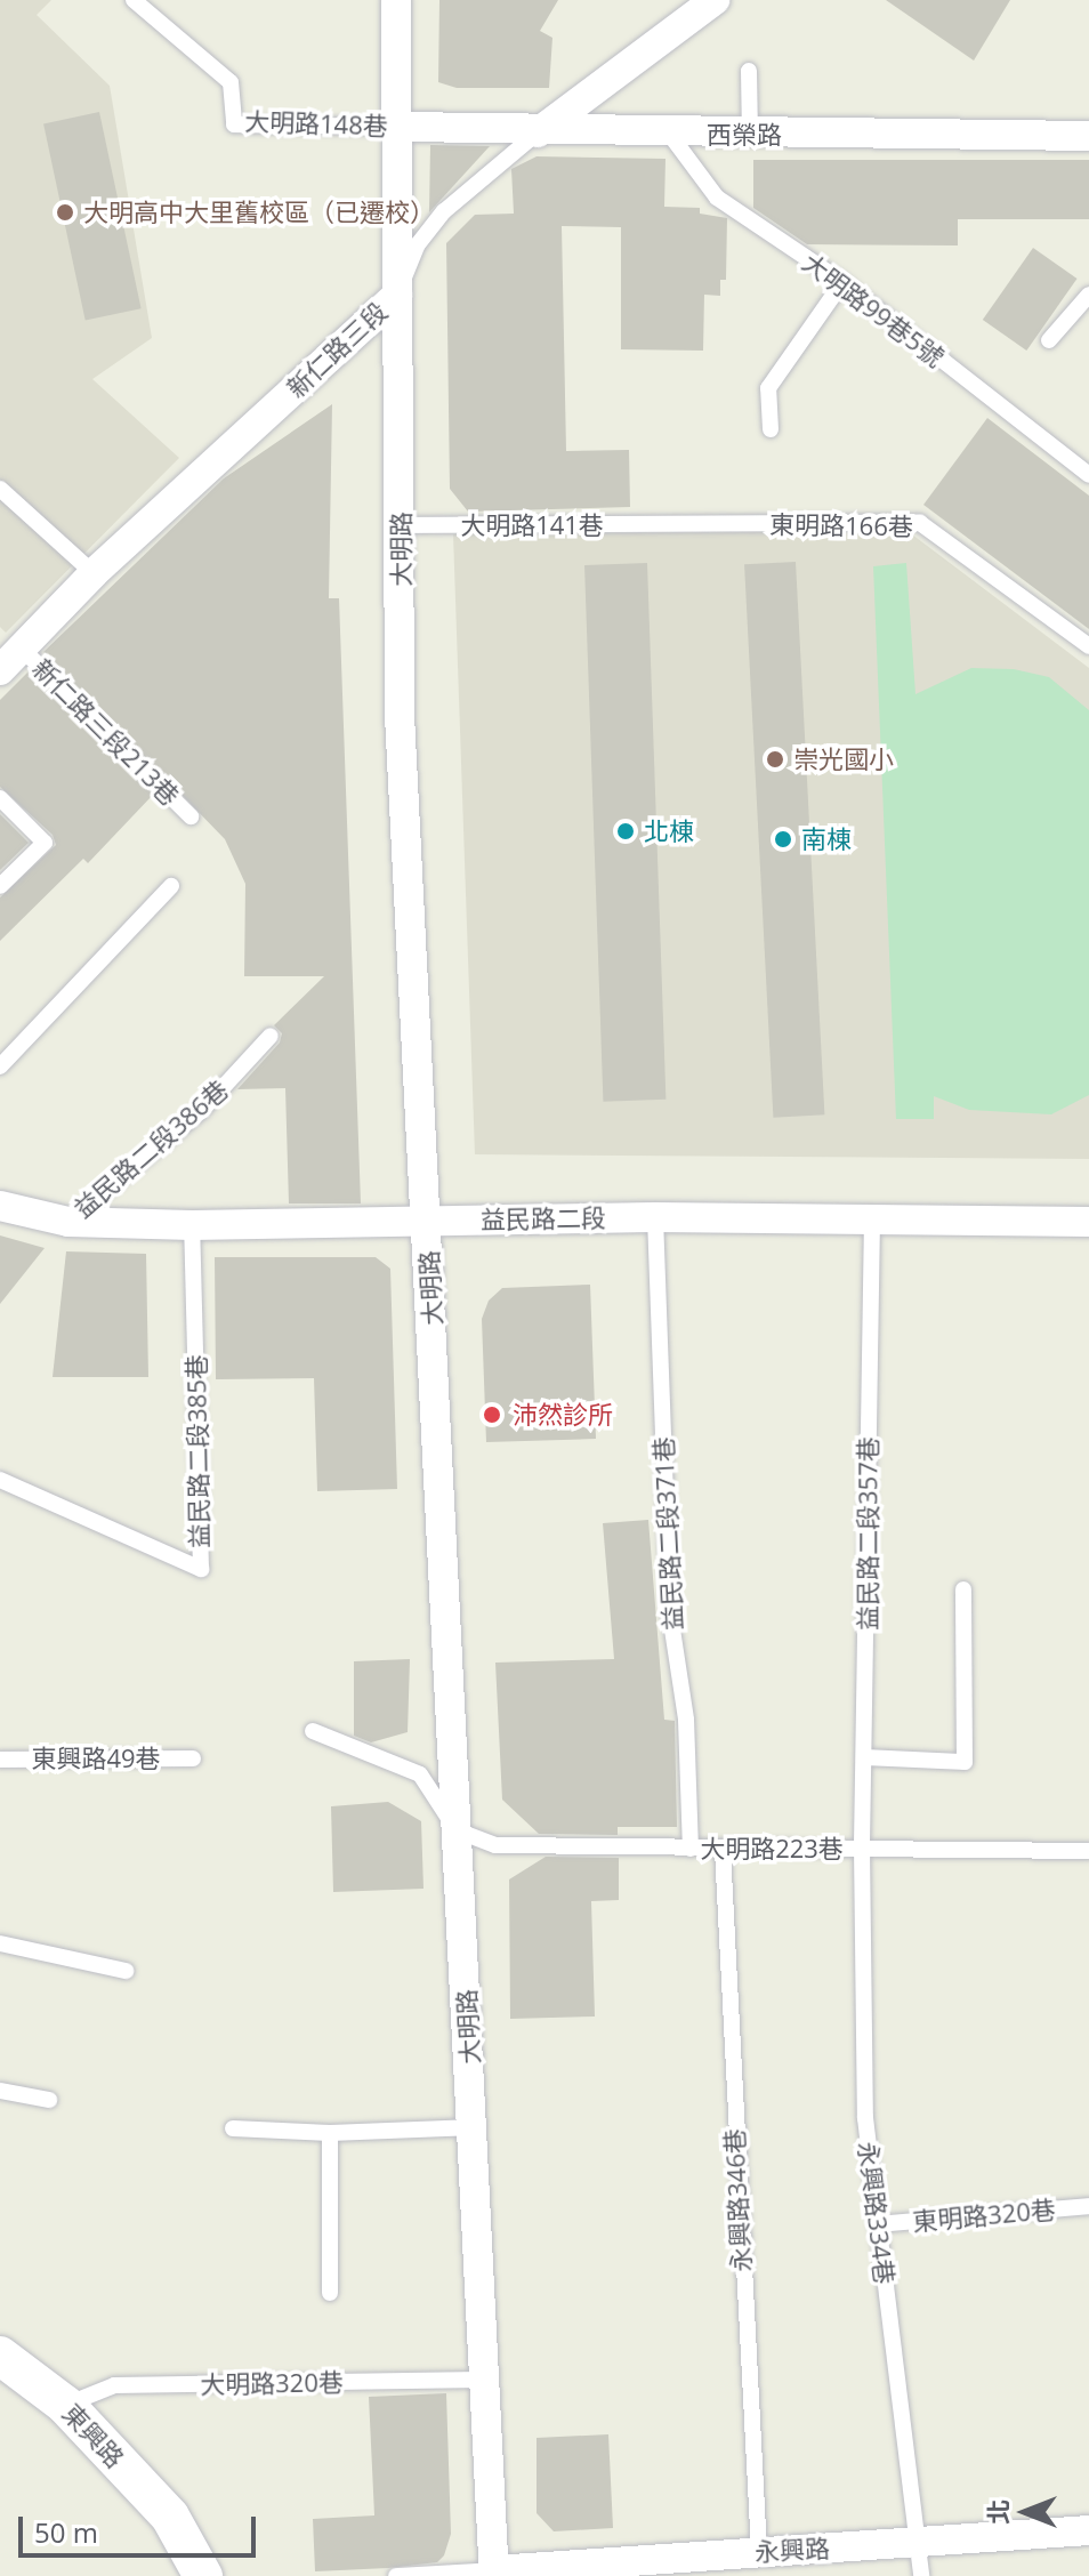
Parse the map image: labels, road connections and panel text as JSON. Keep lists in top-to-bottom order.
{
  "streets": {
    "street": [
      "西榮路",
      "新仁路三段",
      "大明路",
      "益民路二段",
      "東興路",
      "永興路"
    ],
    "lane": [
      "大明路148巷",
      "大明路99巷5號",
      "大明路141巷",
      "東明路166巷",
      "新仁路三段213巷",
      "益民路二段386巷",
      "益民路二段385巷",
      "益民路二段371巷",
      "益民路二段357巷",
      "東興路49巷",
      "大明路223巷",
      "永興路346巷",
      "永興路334巷",
      "東明路320巷",
      "大明路320巷"
    ]
  },
  "crossings": [
    ["大明路148巷", "西榮路"],
    ["大明路148巷", "大明路"],
    ["西榮路", "大明路99巷5號"],
    ["西榮路", "新仁路三段"],
    ["西榮路", "大明路"],
    ["新仁路三段", "大明路"],
    ["新仁路三段", "新仁路三段213巷"],
    ["大明路141巷", "東明路166巷"],
    ["大明路141巷", "大明路"],
    ["大明路", "益民路二段"],
    ["大明路", "大明路223巷"],
    ["大明路", "大明路320巷"],
    ["大明路", "永興路"],
    ["益民路二段386巷", "益民路二段"],
    ["益民路二段", "益民路二段385巷"],
    ["益民路二段", "益民路二段371巷"],
    ["益民路二段", "益民路二段357巷"],
    ["益民路二段371巷", "大明路223巷"],
    ["益民路二段357巷", "大明路223巷"],
    ["益民路二段357巷", "永興路334巷"],
    ["大明路223巷", "永興路346巷"],
    ["大明路223巷", "永興路334巷"],
    ["永興路346巷", "永興路"],
    ["永興路334巷", "東明路320巷"],
    ["永興路334巷", "永興路"],
    ["大明路320巷", "東興路"]
  ],
  "places": [
    "大明高中大里舊校區（已遷校）",
    "崇光國小",
    "北棟",
    "南棟",
    "沛然診所"
  ],
  "scale_bar": "50 m",
  "north": "left"
}
